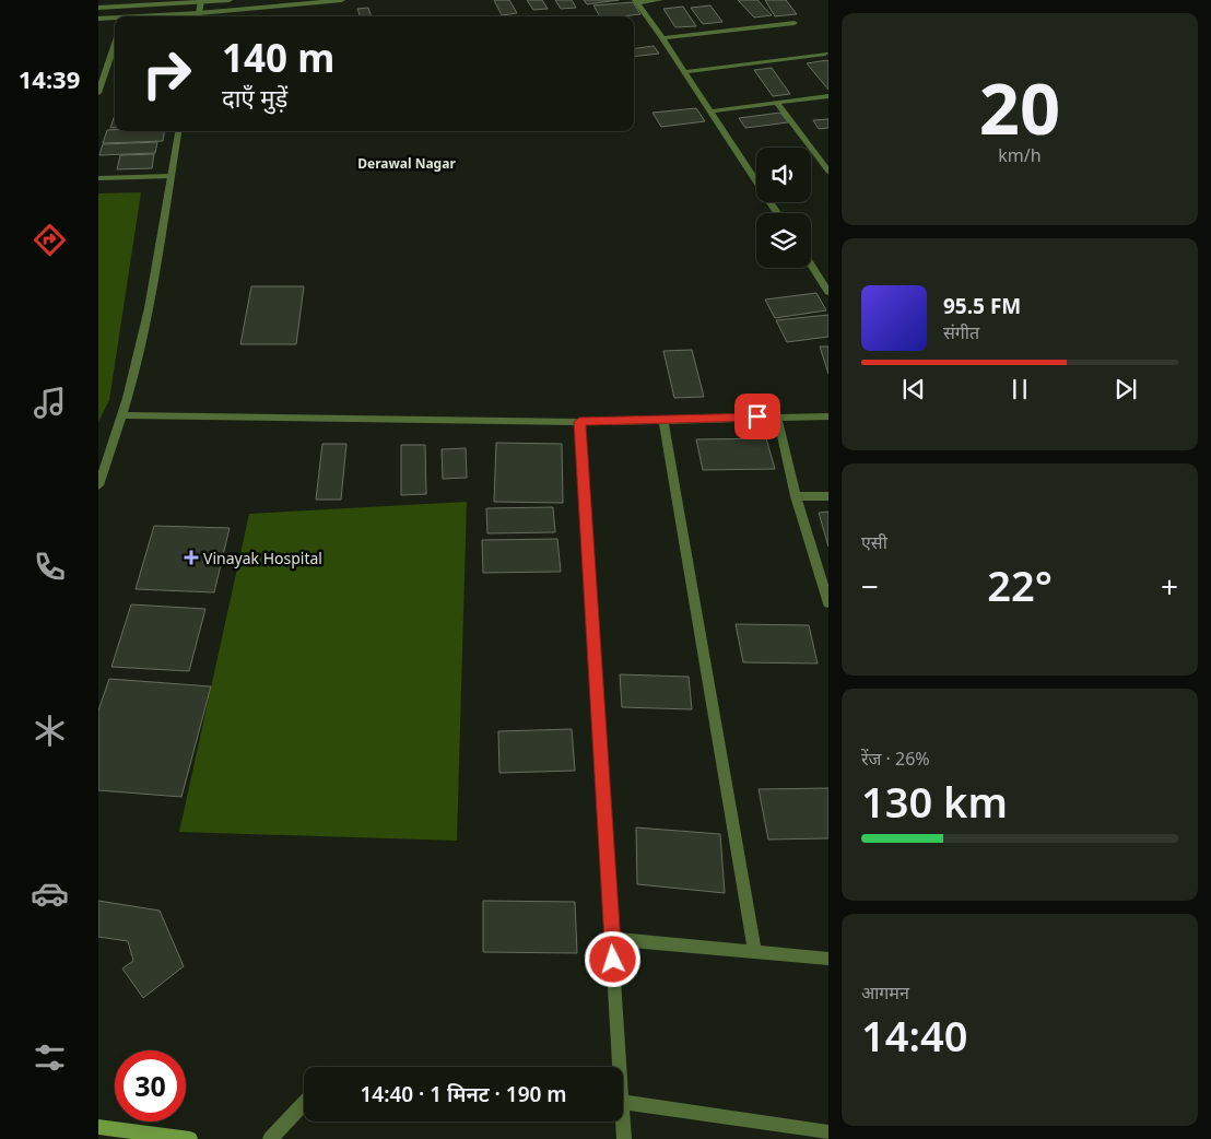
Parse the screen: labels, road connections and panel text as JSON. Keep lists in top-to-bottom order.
{
  "districts": ["Derawal Nagar"],
  "places": {
    "health": ["Vinayak Hospital"]
  },
  "page": {
    "tabs": "14:39",
    "tile": [
      ["20", "km/h"],
      "एसी",
      ["रेंज · 26%", "130 km"],
      ["आगमन", "14:40"]
    ],
    "turn": ["140 m", "दाएँ मुड़ें"],
    "song": ["95.5 FM", "संगीत"],
    "heat": ["−", "22°", "+"],
    "limit": "30",
    "trip": "14:40 · 1 मिनट · 190 m"
  }
}
